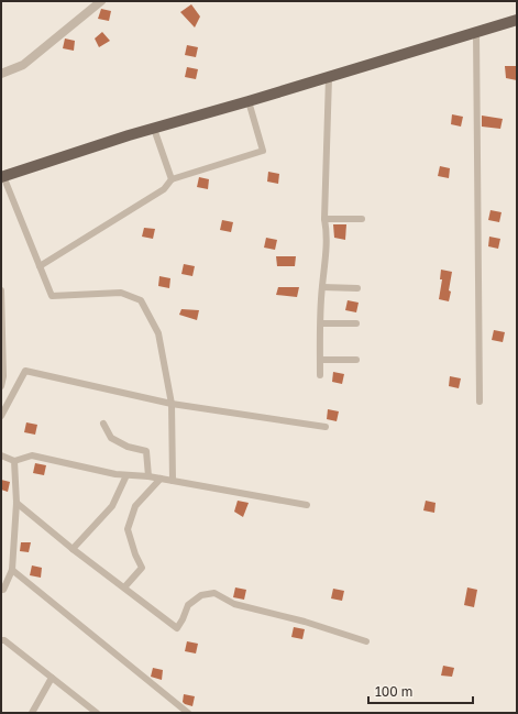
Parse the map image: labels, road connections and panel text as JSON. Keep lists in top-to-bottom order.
{
  "scale_bar": "100 m"
}
